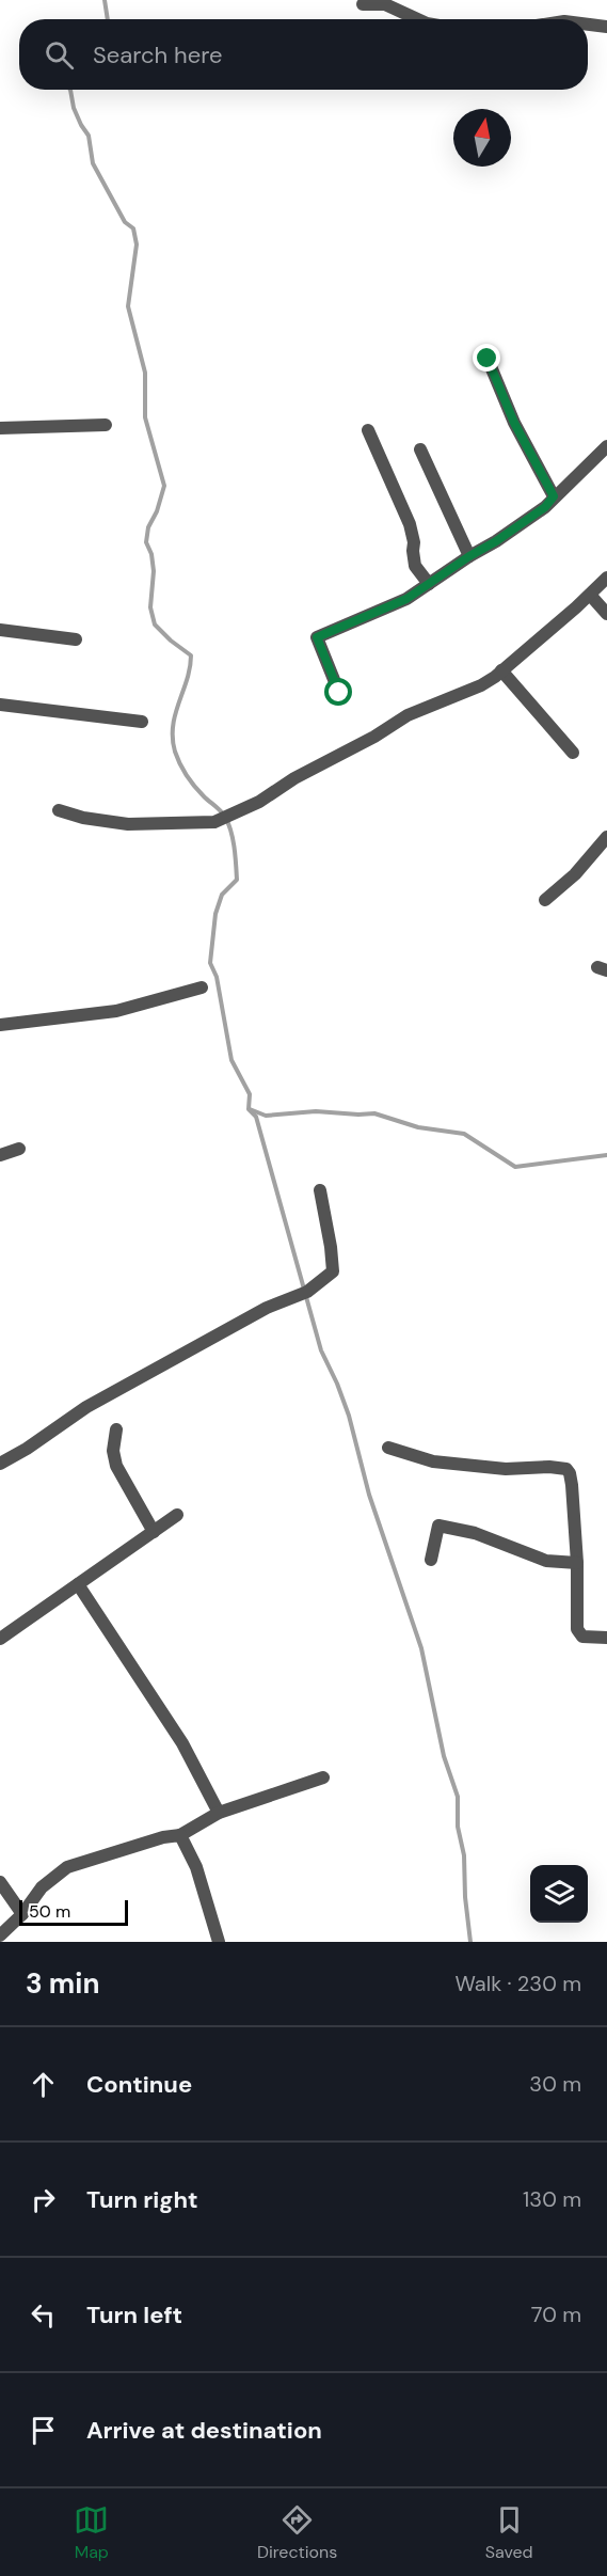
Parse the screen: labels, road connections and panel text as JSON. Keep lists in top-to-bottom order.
{
  "scale_bar": "50 m",
  "north": "top",
  "page": {
    "search": "Search here",
    "scale": "50 m",
    "heading": ["3 min", "Walk · 230 m"],
    "list": [
      ["Continue", "30 m"],
      ["Turn right", "130 m"],
      ["Turn left", "70 m"],
      "Arrive at destination"
    ],
    "nav": ["Map", "Directions", "Saved"]
  }
}
